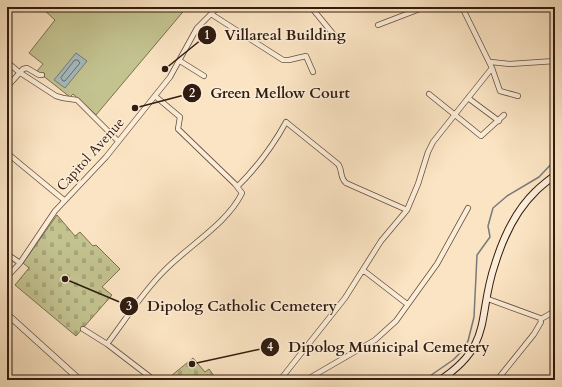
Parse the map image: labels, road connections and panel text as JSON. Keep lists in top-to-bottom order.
{
  "streets": {
    "street": ["Capitol Avenue"]
  },
  "places": [
    "Villareal Building",
    "Green Mellow Court",
    "Dipolog Catholic Cemetery",
    "Dipolog Municipal Cemetery"
  ]
}
